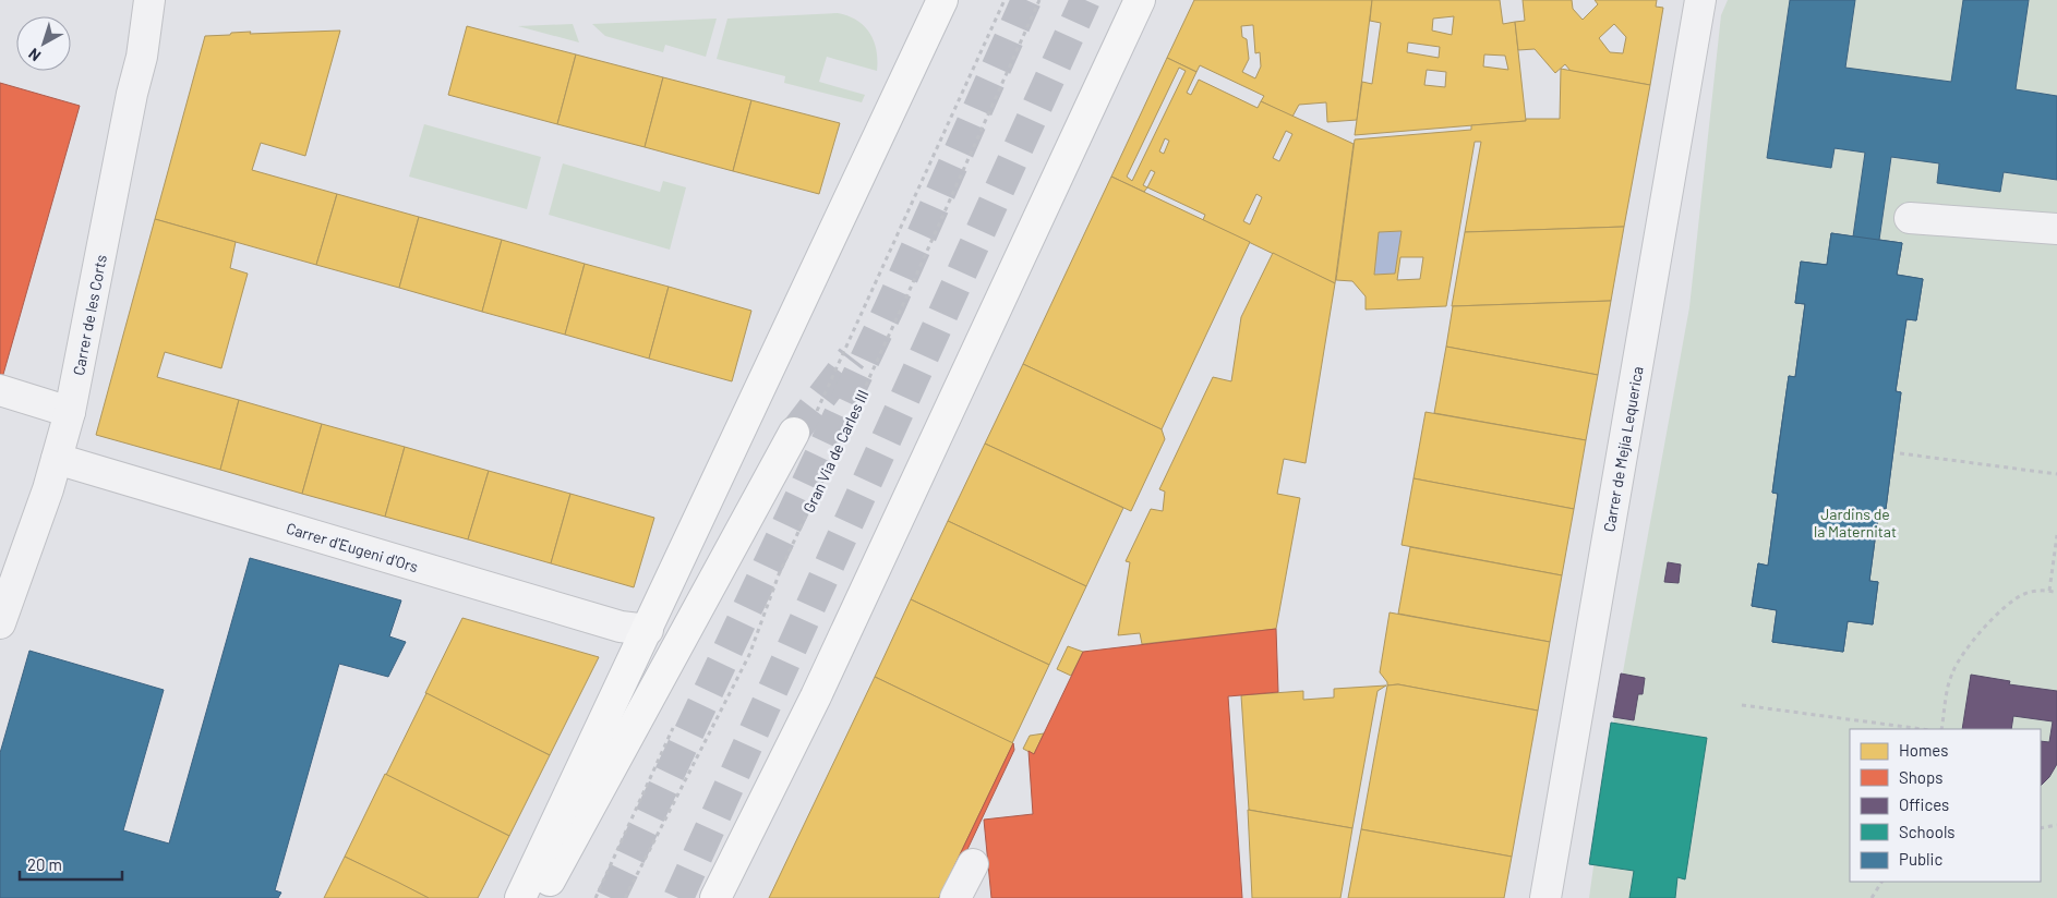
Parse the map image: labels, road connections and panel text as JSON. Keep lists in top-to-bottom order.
{
  "streets": {
    "street": ["Carrer de les Corts", "Carrer de Mejía Lequerica", "Carrer d'Eugeni d'Ors"],
    "path": ["Gran Via de Carles III"]
  },
  "crossings": [
    ["Carrer de les Corts", "Carrer d'Eugeni d'Ors"]
  ],
  "parks": ["Jardins de la Maternitat"],
  "legend": [
    "Homes",
    "Shops",
    "Offices",
    "Schools",
    "Public"
  ],
  "scale_bar": "20 m",
  "north": "bottom left"
}
